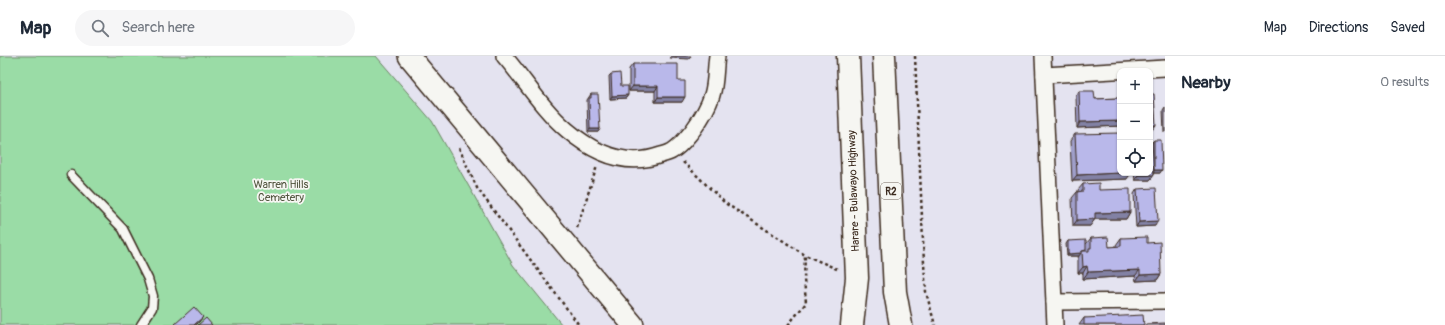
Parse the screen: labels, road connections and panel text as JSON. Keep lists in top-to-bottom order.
{
  "streets": {
    "highway": ["Harare - Bulawayo Highway", "R2"]
  },
  "parks": ["Warren Hills Cemetery"],
  "page": {
    "header": "Map",
    "search": "Search here",
    "nav": ["Map", "Directions", "Saved"],
    "heading": ["Nearby", "0 results"],
    "map_buttons": ["+", "−"]
  }
}
